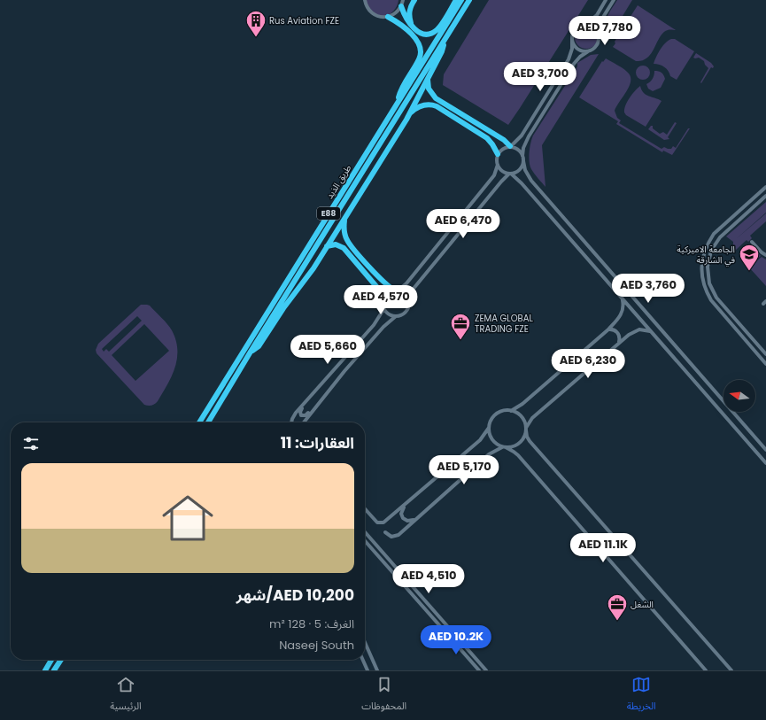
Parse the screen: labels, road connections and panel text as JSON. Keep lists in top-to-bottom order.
{
  "streets": {
    "highway": ["طريق الذيد", "E88"]
  },
  "places": {
    "building": ["Rus Aviation FZE"],
    "school or university": ["الجامعة الاميركية في الشارقة"],
    "office": ["ZEMA GLOBAL TRADING FZE", "الشغل"]
  },
  "north": "left",
  "page": {
    "price": [
      "AED 7,780",
      "AED 3,700",
      "AED 6,470",
      "AED 3,760",
      "AED 4,570",
      "AED 5,660",
      "AED 6,230",
      "AED 5,170",
      "AED 11.1K",
      "AED 4,510",
      "AED 10.2K"
    ],
    "heading": "العقارات: 11",
    "list": [
      {
        "name": "AED 10,200/شهر",
        "note": "الغرف: 5 · 128 m² · Naseej South"
      }
    ],
    "tabs": ["الخريطة", "المحفوظات", "الرئيسية"]
  }
}
